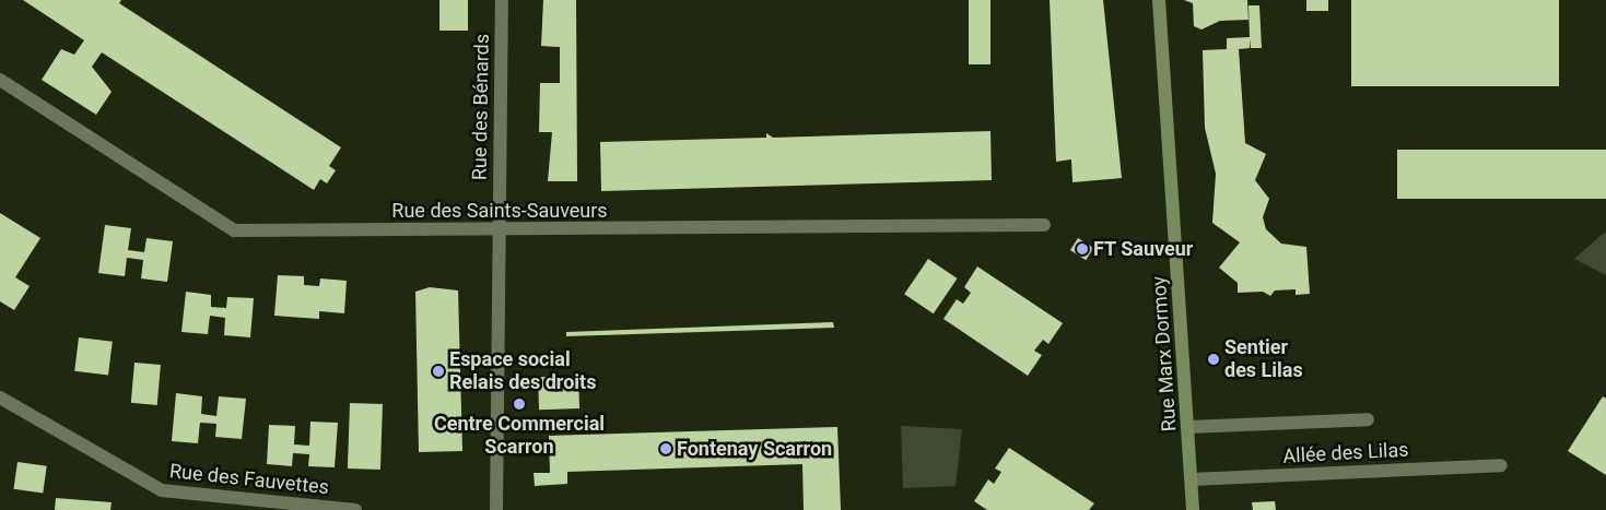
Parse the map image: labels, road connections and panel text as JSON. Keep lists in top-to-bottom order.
{
  "streets": {
    "main road": ["Rue Marx Dormoy"],
    "street": [
      "Rue des Bénards",
      "Rue des Saints-Sauveurs",
      "Allée des Lilas",
      "Rue des Fauvettes"
    ]
  },
  "crossings": [
    ["Rue des Bénards", "Rue des Saints-Sauveurs"],
    ["Rue Marx Dormoy", "Allée des Lilas"]
  ],
  "places": [
    "FT Sauveur",
    "Sentier des Lilas",
    "Espace social Relais des droits",
    "Centre Commercial Scarron",
    "Fontenay Scarron"
  ]
}
